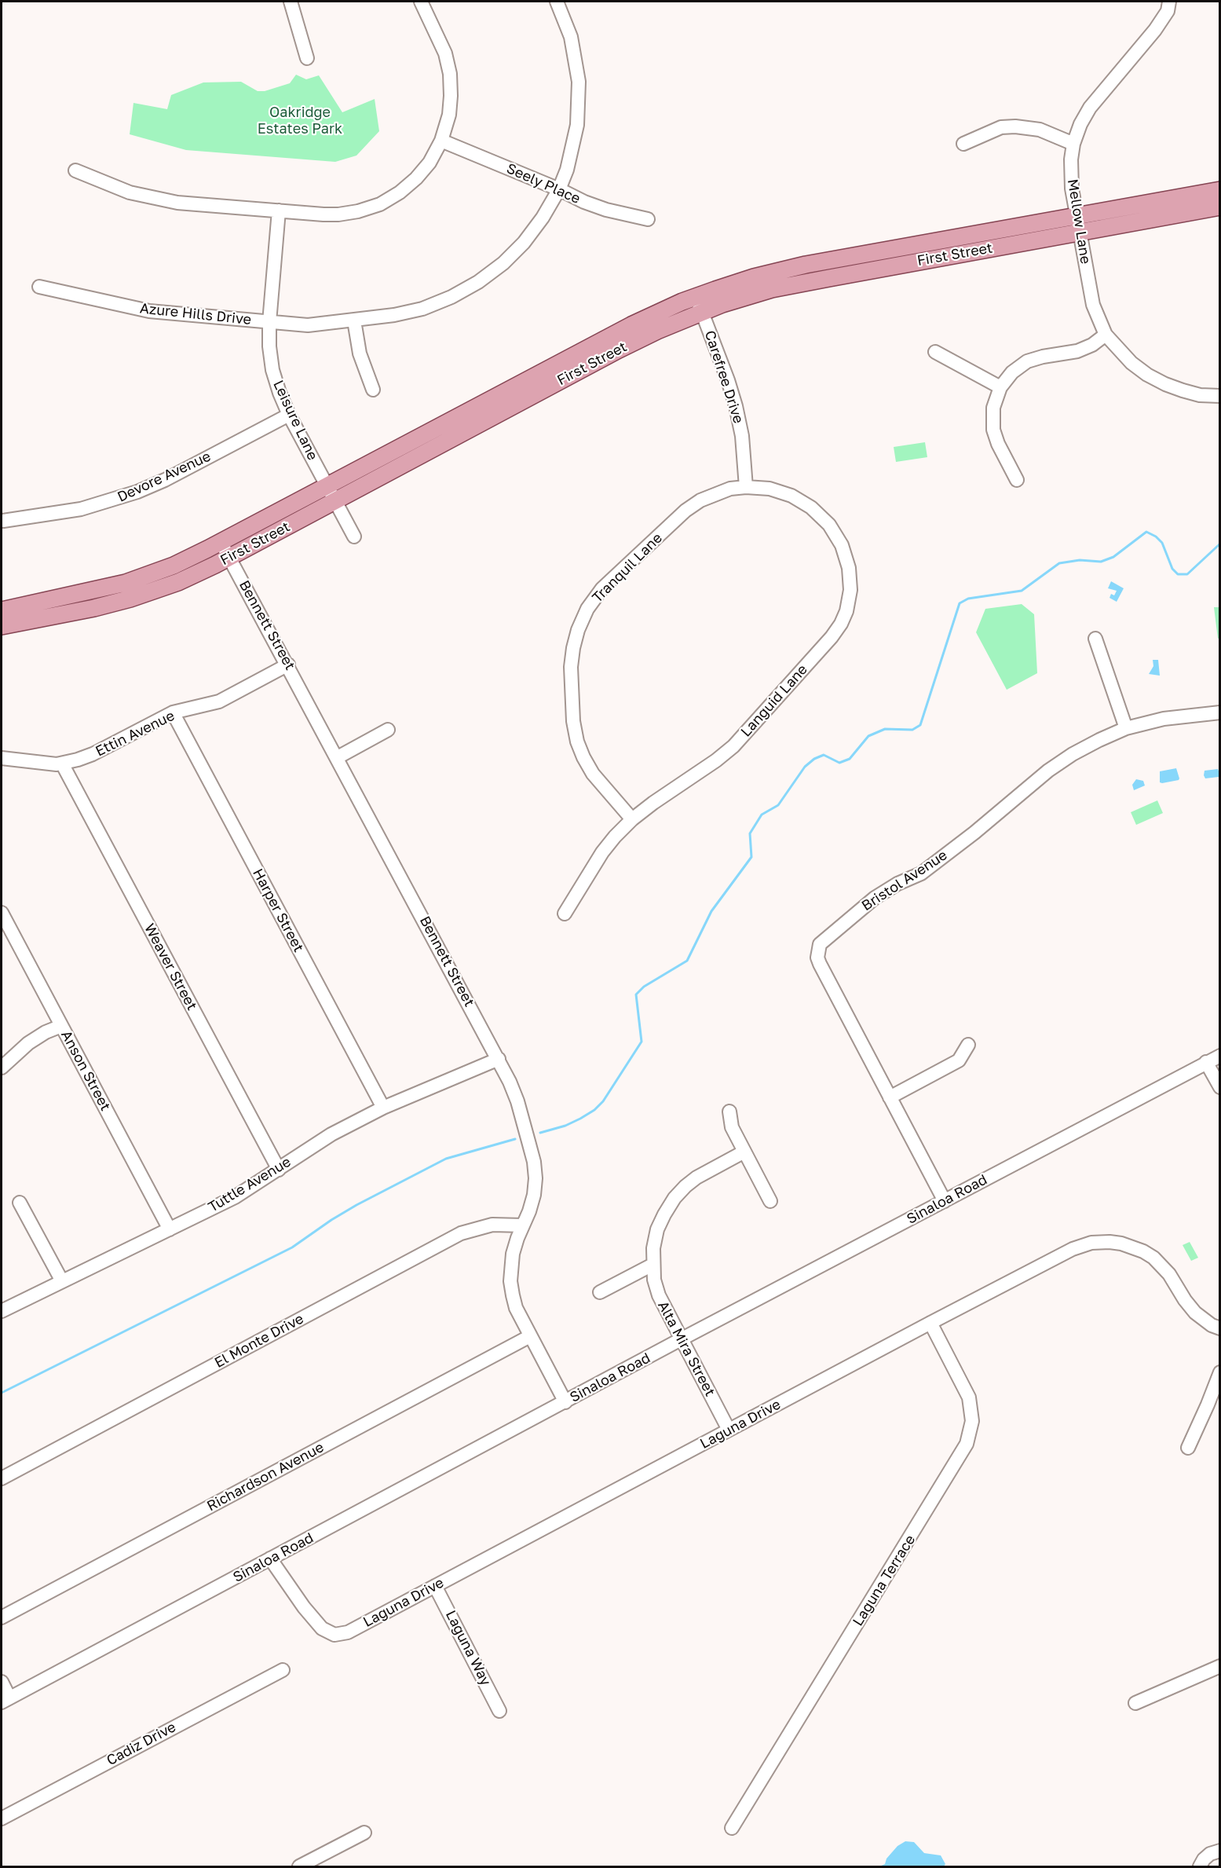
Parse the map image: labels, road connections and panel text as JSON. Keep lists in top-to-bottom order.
{
  "streets": {
    "main road": ["First Street"],
    "street": [
      "Seely Place",
      "Mellow Lane",
      "Azure Hills Drive",
      "Carefree Drive",
      "Leisure Lane",
      "Devore Avenue",
      "Tranquil Lane",
      "Bennett Street",
      "Languid Lane",
      "Ettin Avenue",
      "Bristol Avenue",
      "Harper Street",
      "Weaver Street",
      "Anson Street",
      "Tuttle Avenue",
      "Sinaloa Road",
      "El Monte Drive",
      "Alta Mira Street",
      "Laguna Drive",
      "Richardson Avenue",
      "Laguna Terrace",
      "Laguna Way",
      "Cadiz Drive"
    ]
  },
  "crossings": [
    ["Seely Place", "Azure Hills Drive"],
    ["Mellow Lane", "First Street"],
    ["First Street", "Carefree Drive"],
    ["First Street", "Leisure Lane"],
    ["First Street", "Bennett Street"],
    ["Azure Hills Drive", "Leisure Lane"],
    ["Carefree Drive", "Tranquil Lane"],
    ["Carefree Drive", "Languid Lane"],
    ["Leisure Lane", "Devore Avenue"],
    ["Tranquil Lane", "Languid Lane"],
    ["Bennett Street", "Ettin Avenue"],
    ["Bennett Street", "Tuttle Avenue"],
    ["Bennett Street", "Sinaloa Road"],
    ["Bennett Street", "El Monte Drive"],
    ["Bennett Street", "Richardson Avenue"],
    ["Ettin Avenue", "Harper Street"],
    ["Ettin Avenue", "Weaver Street"],
    ["Bristol Avenue", "Sinaloa Road"],
    ["Harper Street", "Tuttle Avenue"],
    ["Weaver Street", "Tuttle Avenue"],
    ["Anson Street", "Tuttle Avenue"],
    ["Sinaloa Road", "Alta Mira Street"],
    ["Sinaloa Road", "Laguna Drive"],
    ["Alta Mira Street", "Laguna Drive"],
    ["Laguna Drive", "Laguna Terrace"],
    ["Laguna Drive", "Laguna Way"]
  ],
  "parks": ["Oakridge Estates Park"]
}
